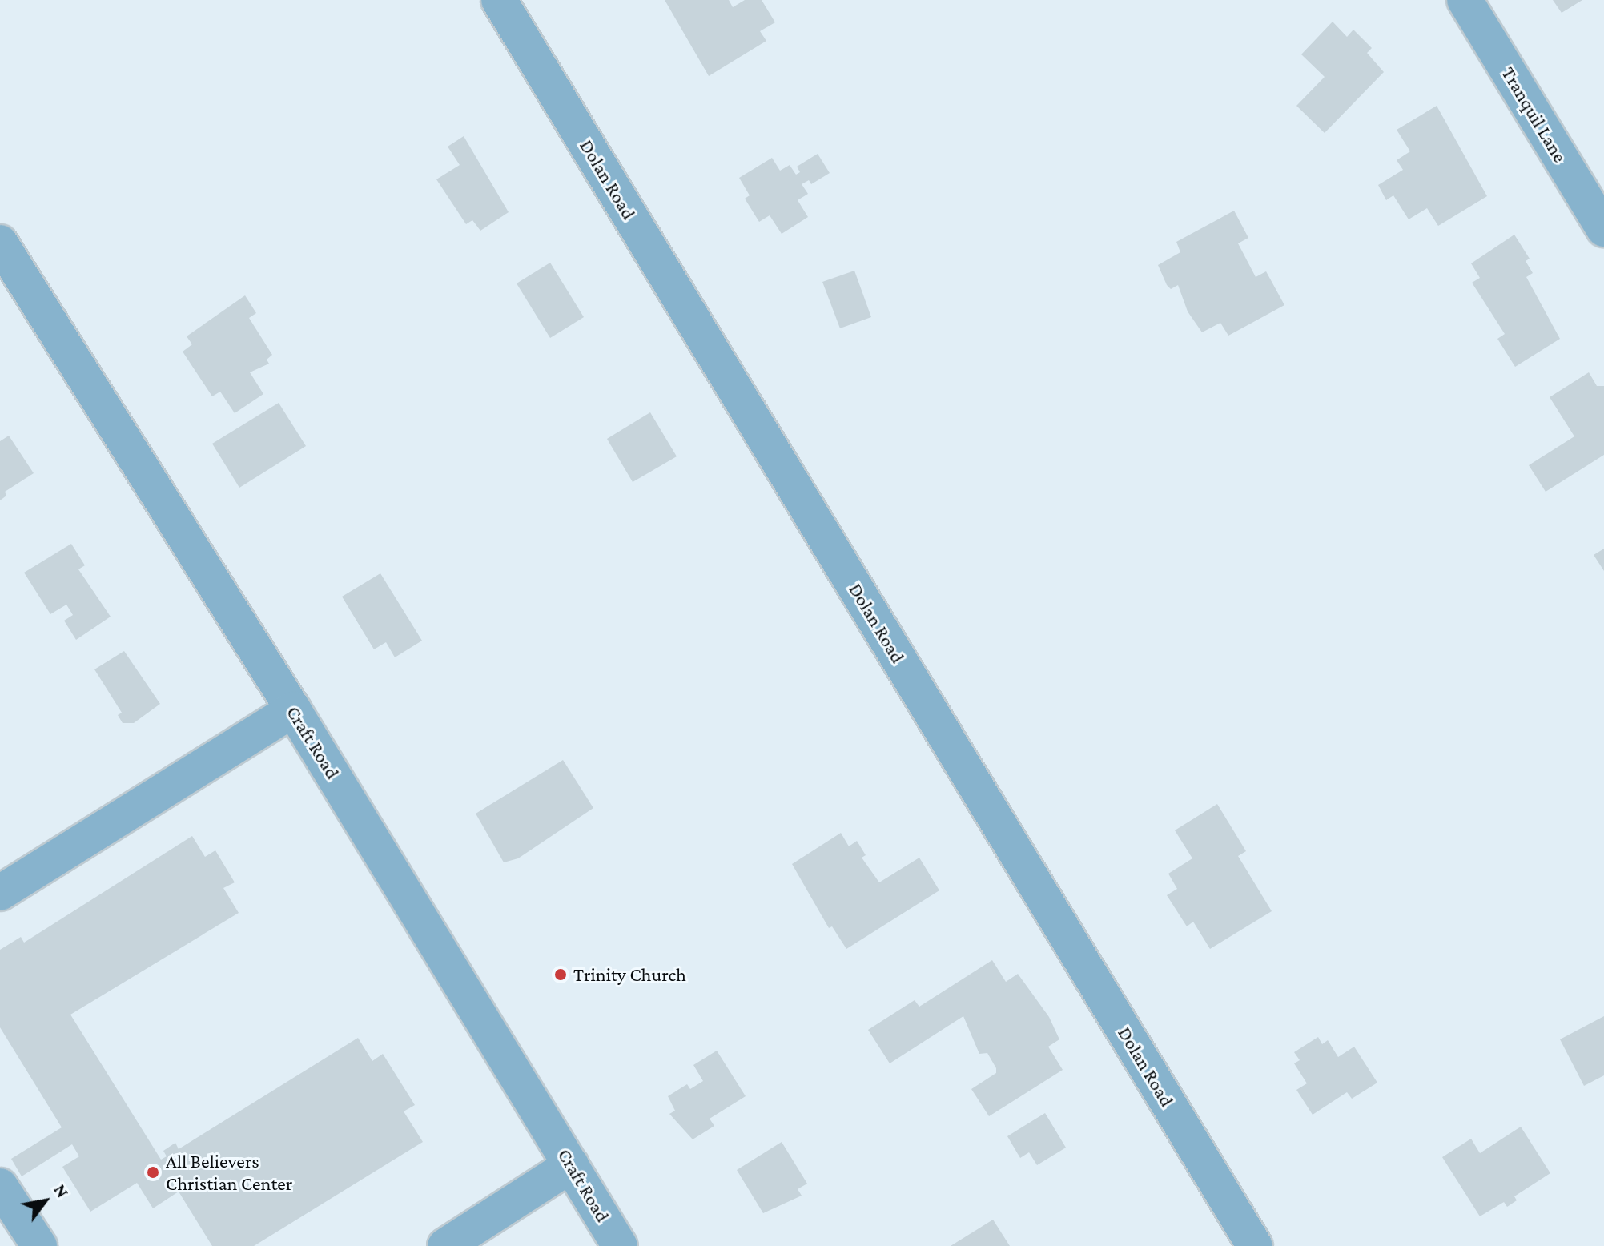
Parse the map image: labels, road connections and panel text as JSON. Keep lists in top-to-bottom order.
{
  "streets": {
    "street": ["Tranquil Lane", "Dolan Road", "Craft Road"]
  },
  "places": ["Trinity Church", "All Believers Christian Center"],
  "north": "top right"
}
